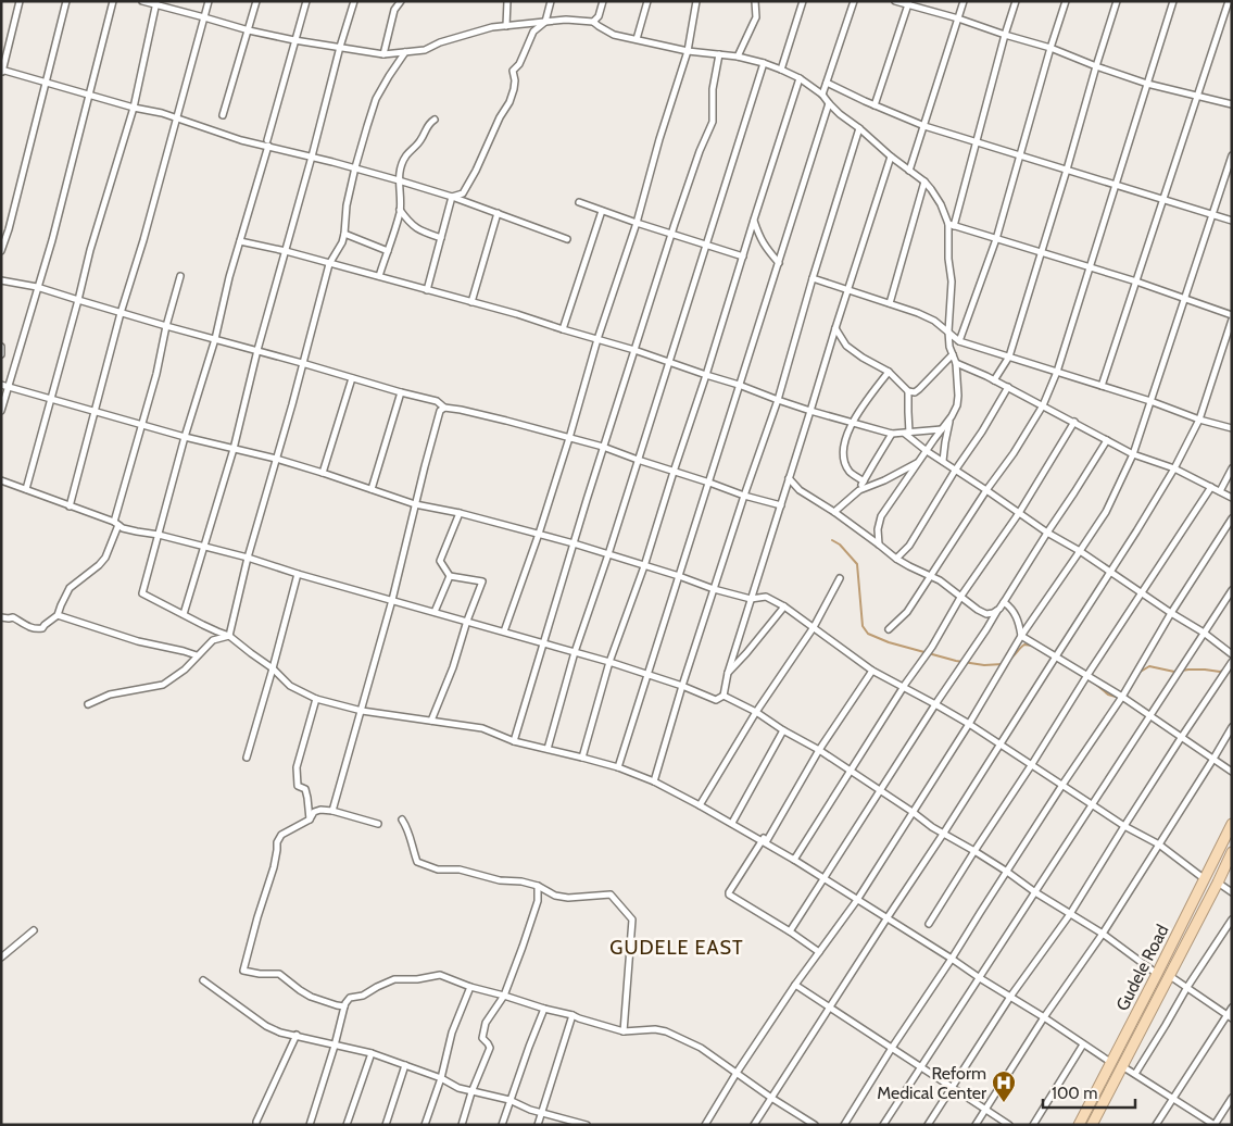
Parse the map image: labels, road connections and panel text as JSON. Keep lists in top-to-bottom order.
{
  "streets": {
    "highway": ["Gudele Road"]
  },
  "districts": ["GUDELE EAST"],
  "places": {
    "hospital": ["Reform Medical Center"]
  },
  "scale_bar": "100 m"
}
